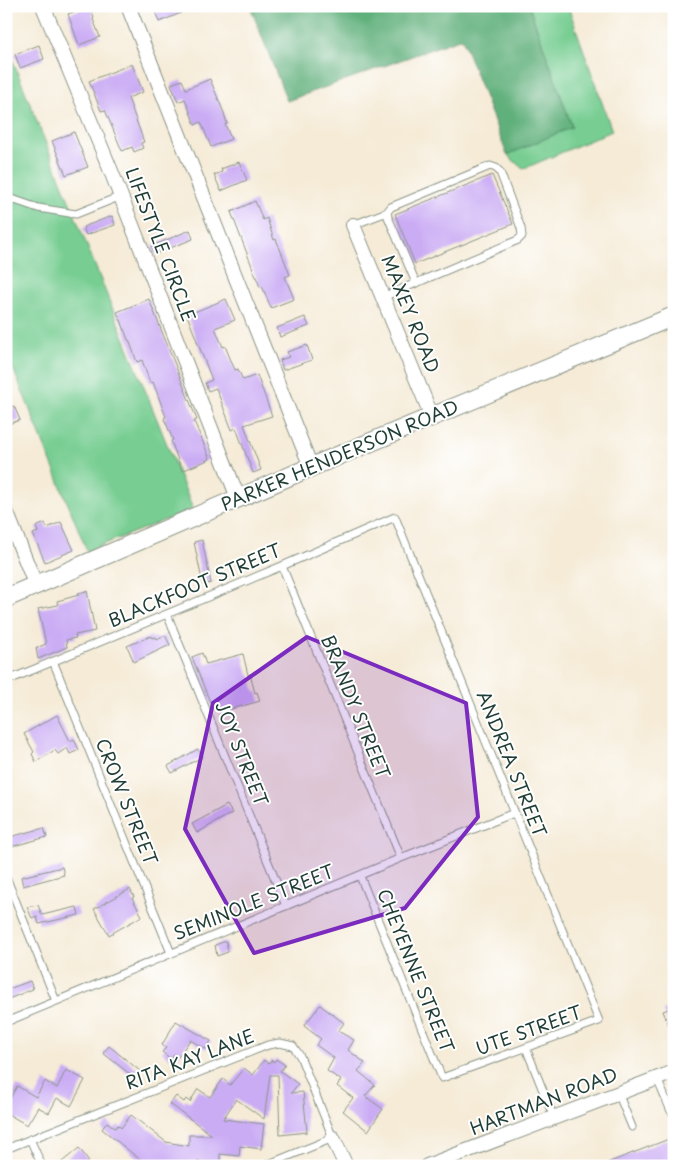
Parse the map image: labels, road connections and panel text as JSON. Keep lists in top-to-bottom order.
{
  "streets": {
    "street": [
      "LIFESTYLE CIRCLE",
      "MAXEY ROAD",
      "PARKER HENDERSON ROAD",
      "HARTMAN ROAD"
    ],
    "lane": [
      "BLACKFOOT STREET",
      "BRANDY STREET",
      "JOY STREET",
      "ANDREA STREET",
      "CROW STREET",
      "SEMINOLE STREET",
      "CHEYENNE STREET",
      "UTE STREET",
      "RITA KAY LANE"
    ]
  },
  "crossings": [
    ["LIFESTYLE CIRCLE", "PARKER HENDERSON ROAD"],
    ["MAXEY ROAD", "PARKER HENDERSON ROAD"],
    ["BLACKFOOT STREET", "BRANDY STREET"],
    ["BLACKFOOT STREET", "JOY STREET"],
    ["BLACKFOOT STREET", "ANDREA STREET"],
    ["BLACKFOOT STREET", "CROW STREET"],
    ["BRANDY STREET", "SEMINOLE STREET"],
    ["JOY STREET", "SEMINOLE STREET"],
    ["ANDREA STREET", "SEMINOLE STREET"],
    ["ANDREA STREET", "UTE STREET"],
    ["CROW STREET", "SEMINOLE STREET"],
    ["SEMINOLE STREET", "CHEYENNE STREET"],
    ["CHEYENNE STREET", "UTE STREET"]
  ]
}
